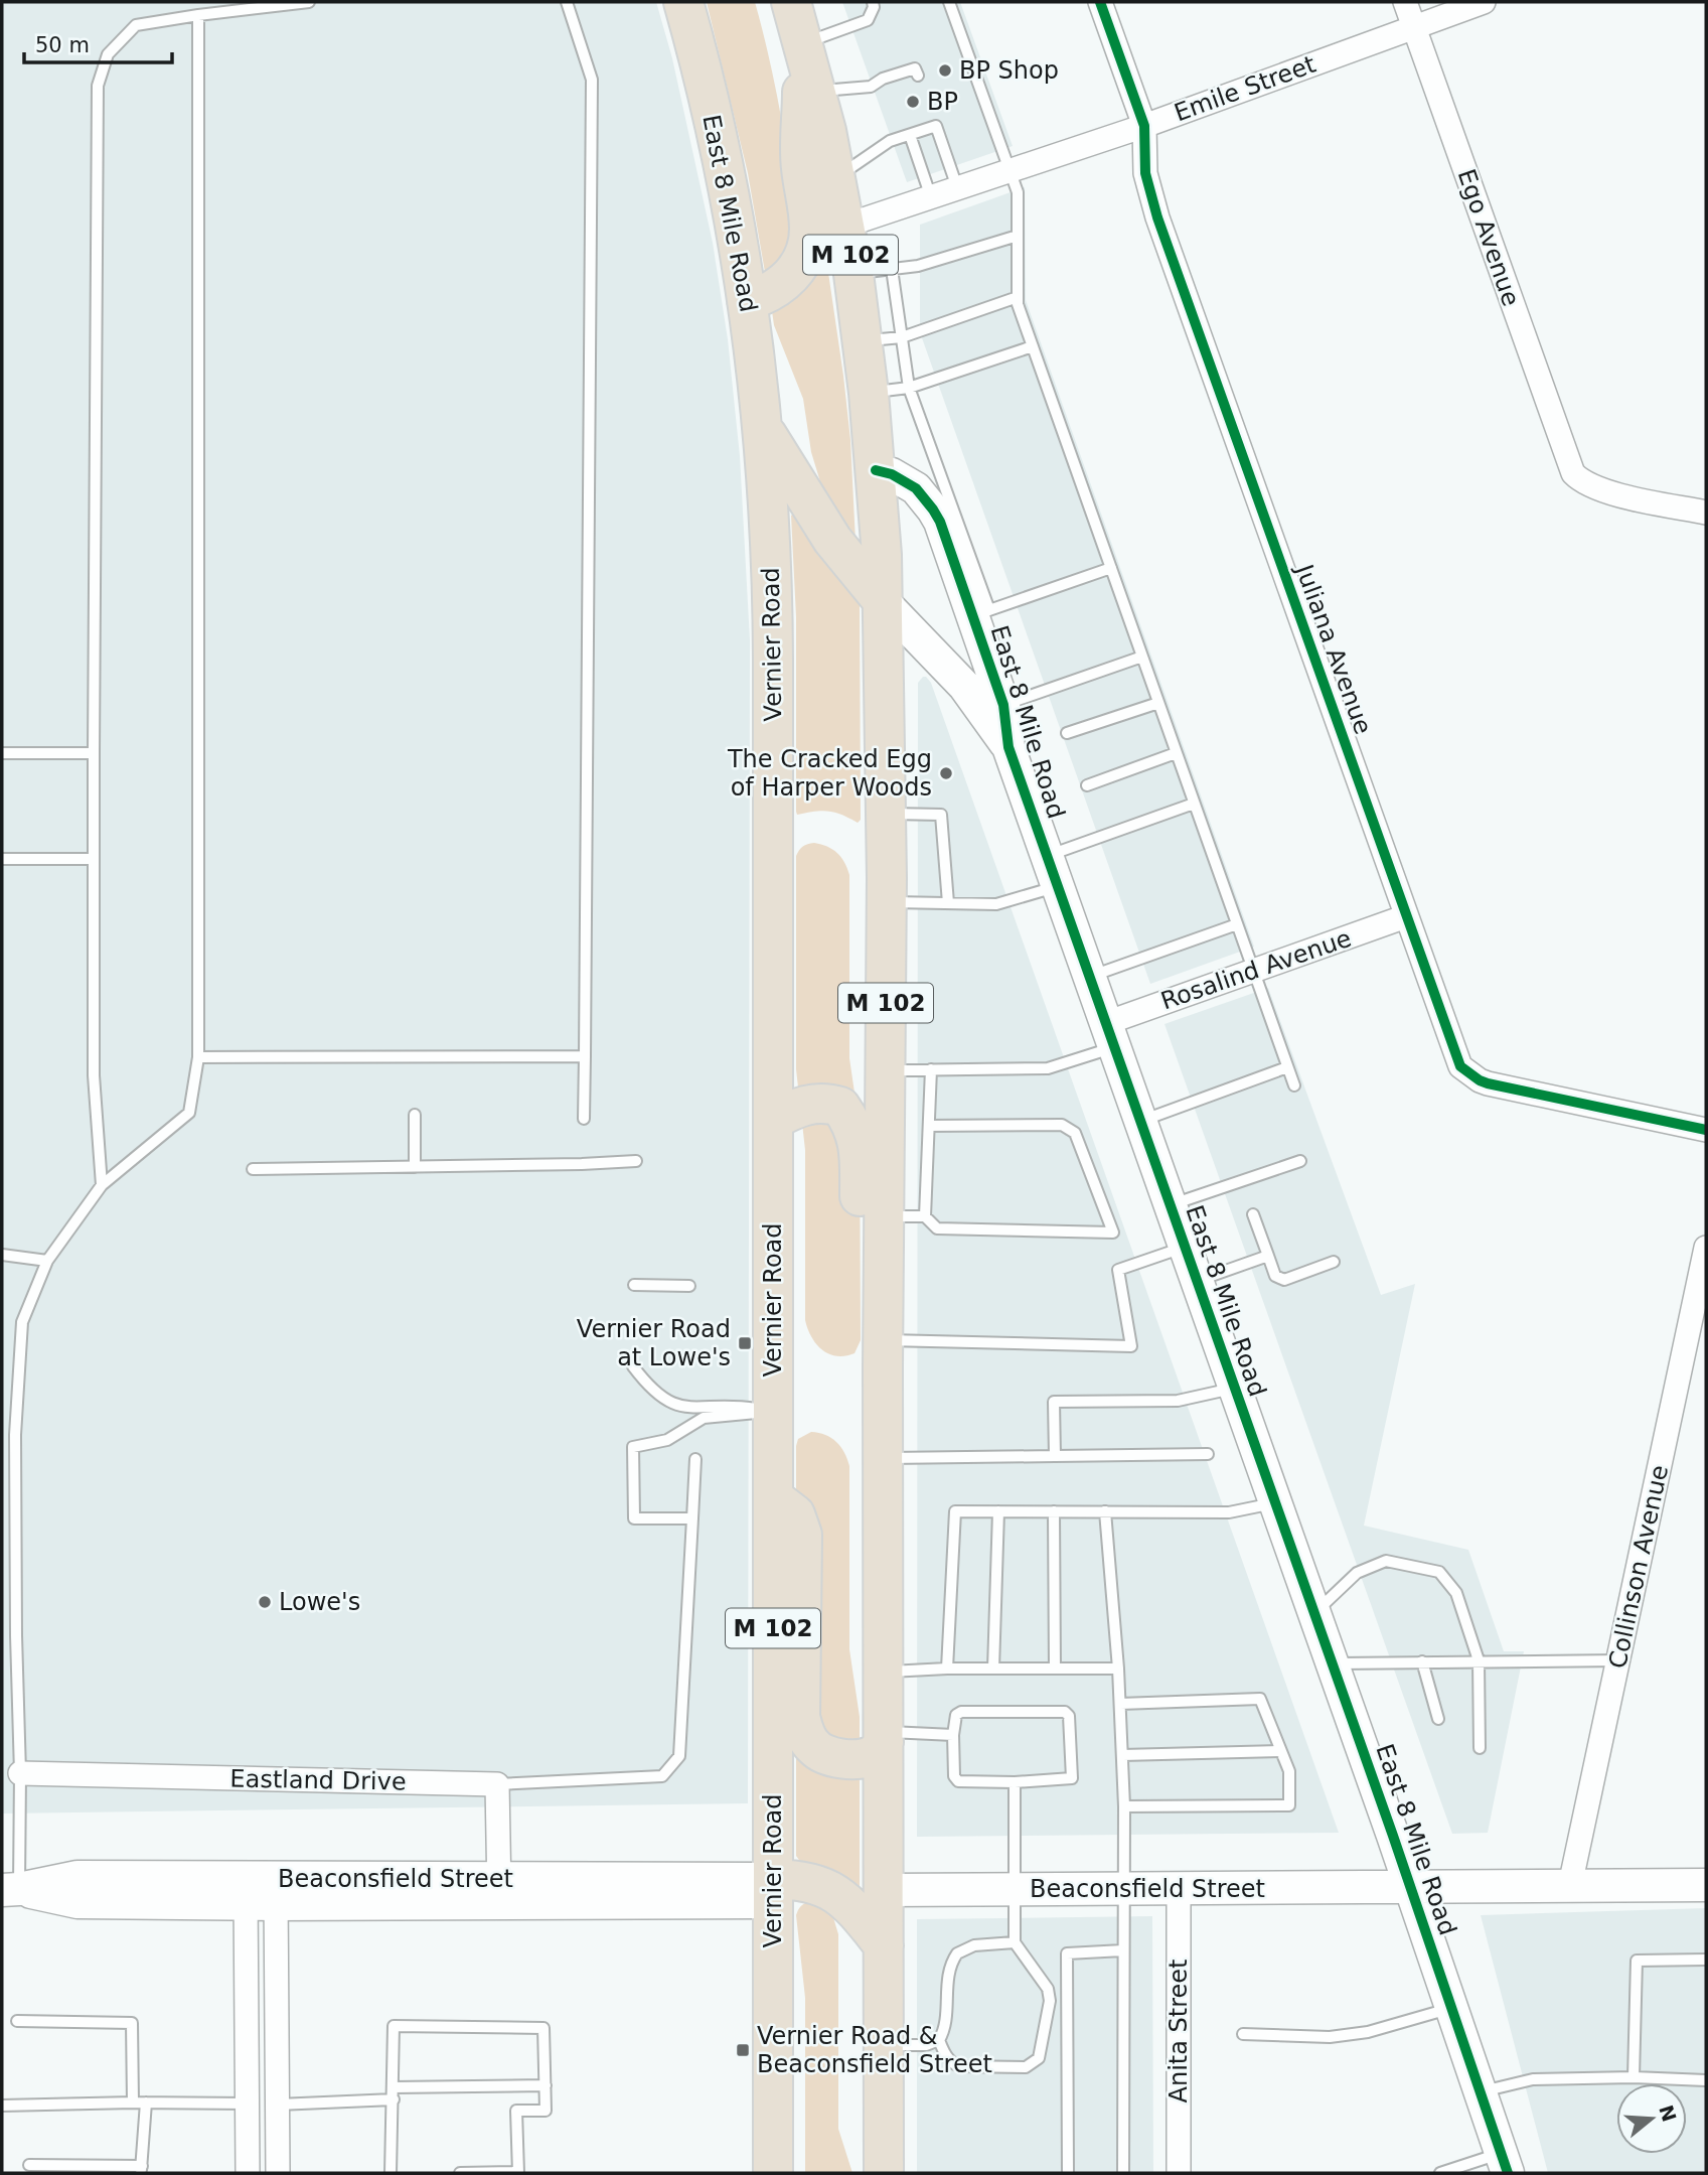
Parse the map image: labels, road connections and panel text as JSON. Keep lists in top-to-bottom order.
{
  "streets": {
    "highway": ["East 8 Mile Road", "M 102", "Vernier Road"],
    "street": [
      "Emile Street",
      "Ego Avenue",
      "Juliana Avenue",
      "Rosalind Avenue",
      "Collinson Avenue",
      "Eastland Drive",
      "Beaconsfield Street",
      "Anita Street"
    ]
  },
  "crossings": [
    ["Emile Street", "Ego Avenue"],
    ["Emile Street", "M 102"],
    ["Emile Street", "Juliana Avenue"],
    ["East 8 Mile Road", "M 102"],
    ["East 8 Mile Road", "Vernier Road"],
    ["East 8 Mile Road", "Rosalind Avenue"],
    ["East 8 Mile Road", "Beaconsfield Street"],
    ["M 102", "Beaconsfield Street"],
    ["Vernier Road", "Beaconsfield Street"],
    ["Juliana Avenue", "Rosalind Avenue"],
    ["Collinson Avenue", "Beaconsfield Street"],
    ["Beaconsfield Street", "Anita Street"]
  ],
  "places": {
    "other": [
      "BP Shop",
      "BP",
      "The Cracked Egg of Harper Woods",
      "Lowe's"
    ],
    "transit": ["Vernier Road at Lowe's", "Vernier Road & Beaconsfield Street"]
  },
  "scale_bar": "50 m",
  "north": "right"
}
